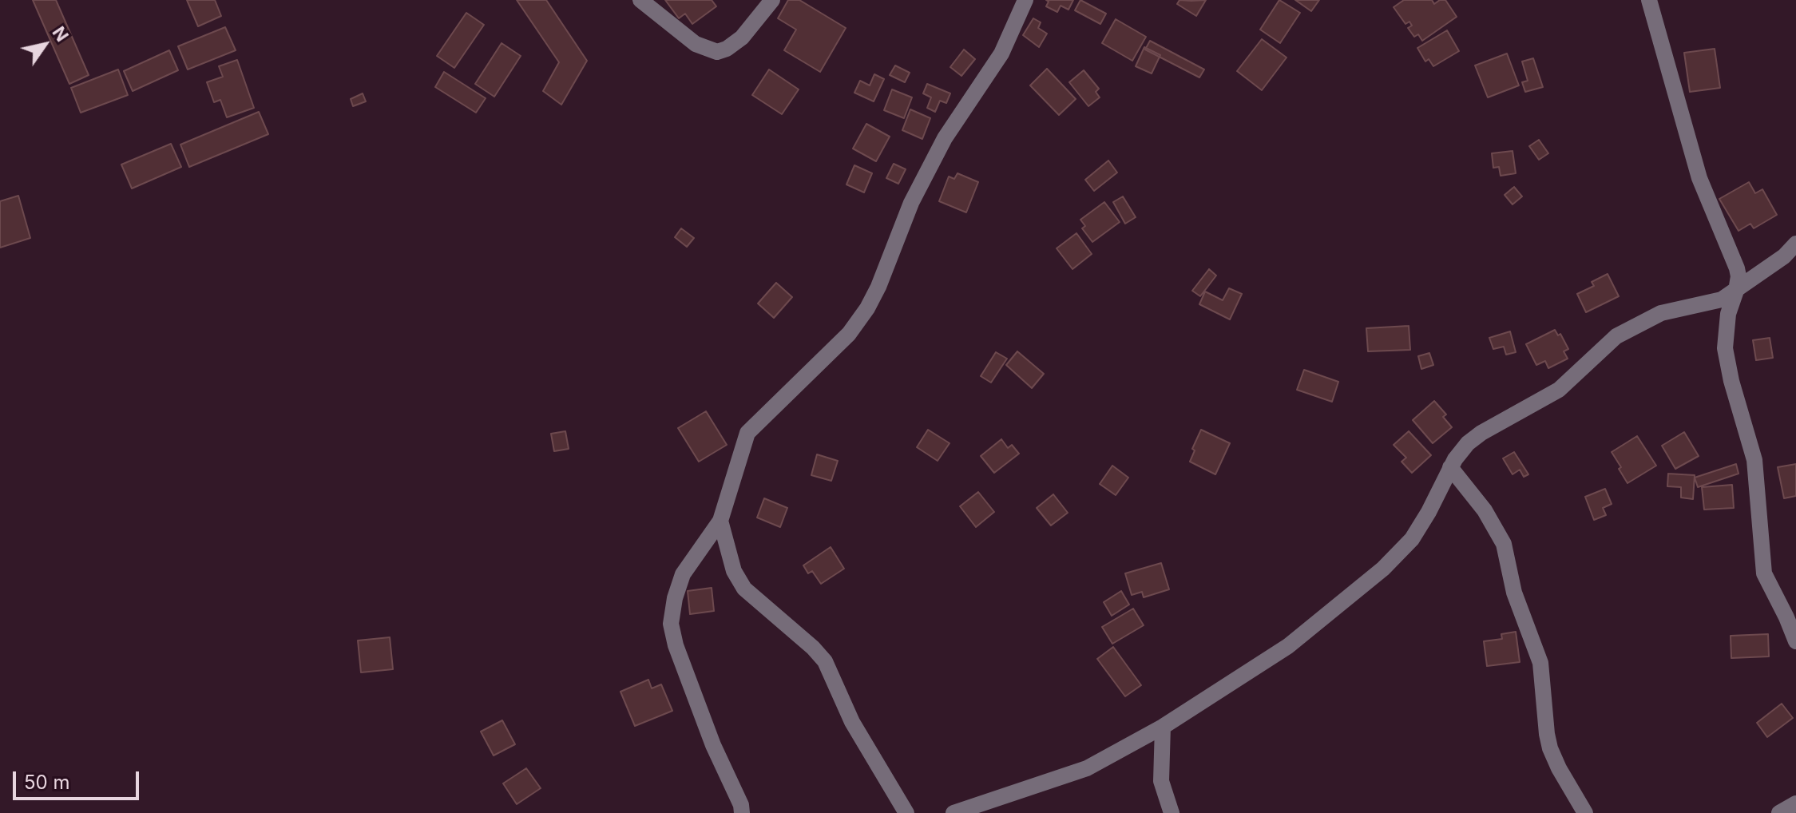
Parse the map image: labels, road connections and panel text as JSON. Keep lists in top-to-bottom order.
{
  "scale_bar": "50 m",
  "north": "top right"
}
